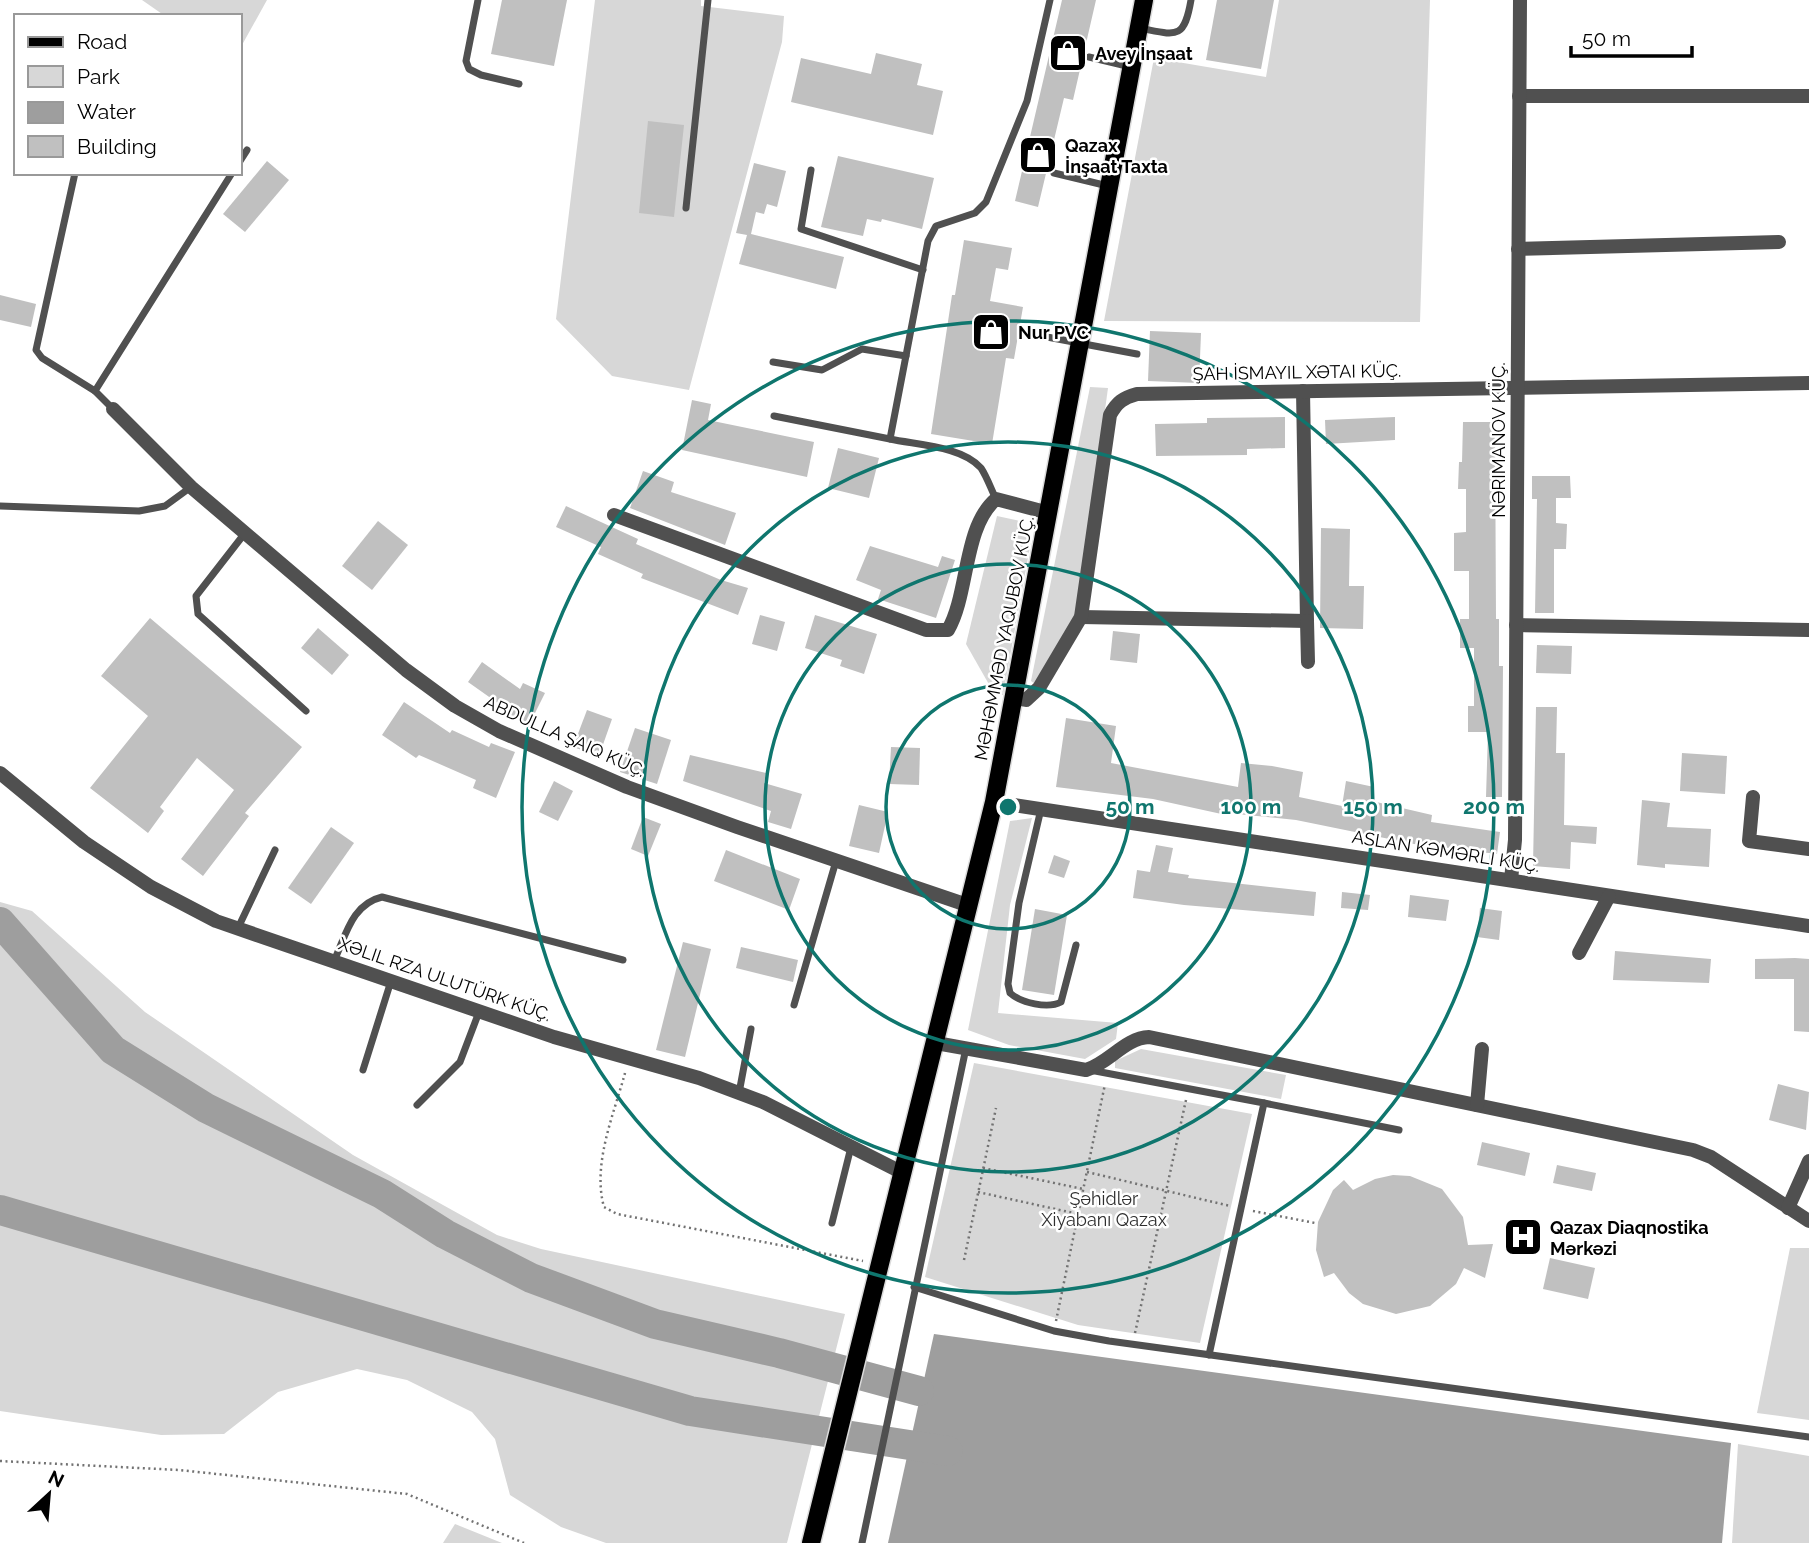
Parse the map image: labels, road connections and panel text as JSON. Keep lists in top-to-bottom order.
{
  "streets": {
    "main road": ["MƏHƏMMƏD YAQUBOV KÜÇ."],
    "street": [
      "NƏRIMANOV KÜÇ.",
      "ABDULLA ŞAIQ KÜÇ.",
      "ASLAN KƏMƏRLI KÜÇ.",
      "XƏLIL RZA ULUTÜRK KÜÇ."
    ]
  },
  "crossings": [
    ["NƏRIMANOV KÜÇ.", "ASLAN KƏMƏRLI KÜÇ."],
    ["MƏHƏMMƏD YAQUBOV KÜÇ.", "ABDULLA ŞAIQ KÜÇ."],
    ["MƏHƏMMƏD YAQUBOV KÜÇ.", "ASLAN KƏMƏRLI KÜÇ."],
    ["MƏHƏMMƏD YAQUBOV KÜÇ.", "XƏLIL RZA ULUTÜRK KÜÇ."]
  ],
  "parks": ["Şəhidlər Xiyabanı Qazax"],
  "places": {
    "shop": ["Avey İnşaat", "Qazax İnşaat Taxta", "Nur PVC"],
    "hospital": ["Qazax Diaqnostika Mərkəzi"]
  },
  "legend": [
    "Road",
    "Park",
    "Water",
    "Building"
  ],
  "scale_bar": "50 m",
  "north": "top right",
  "rings": [
    "50 m",
    "100 m",
    "150 m",
    "200 m"
  ]
}
